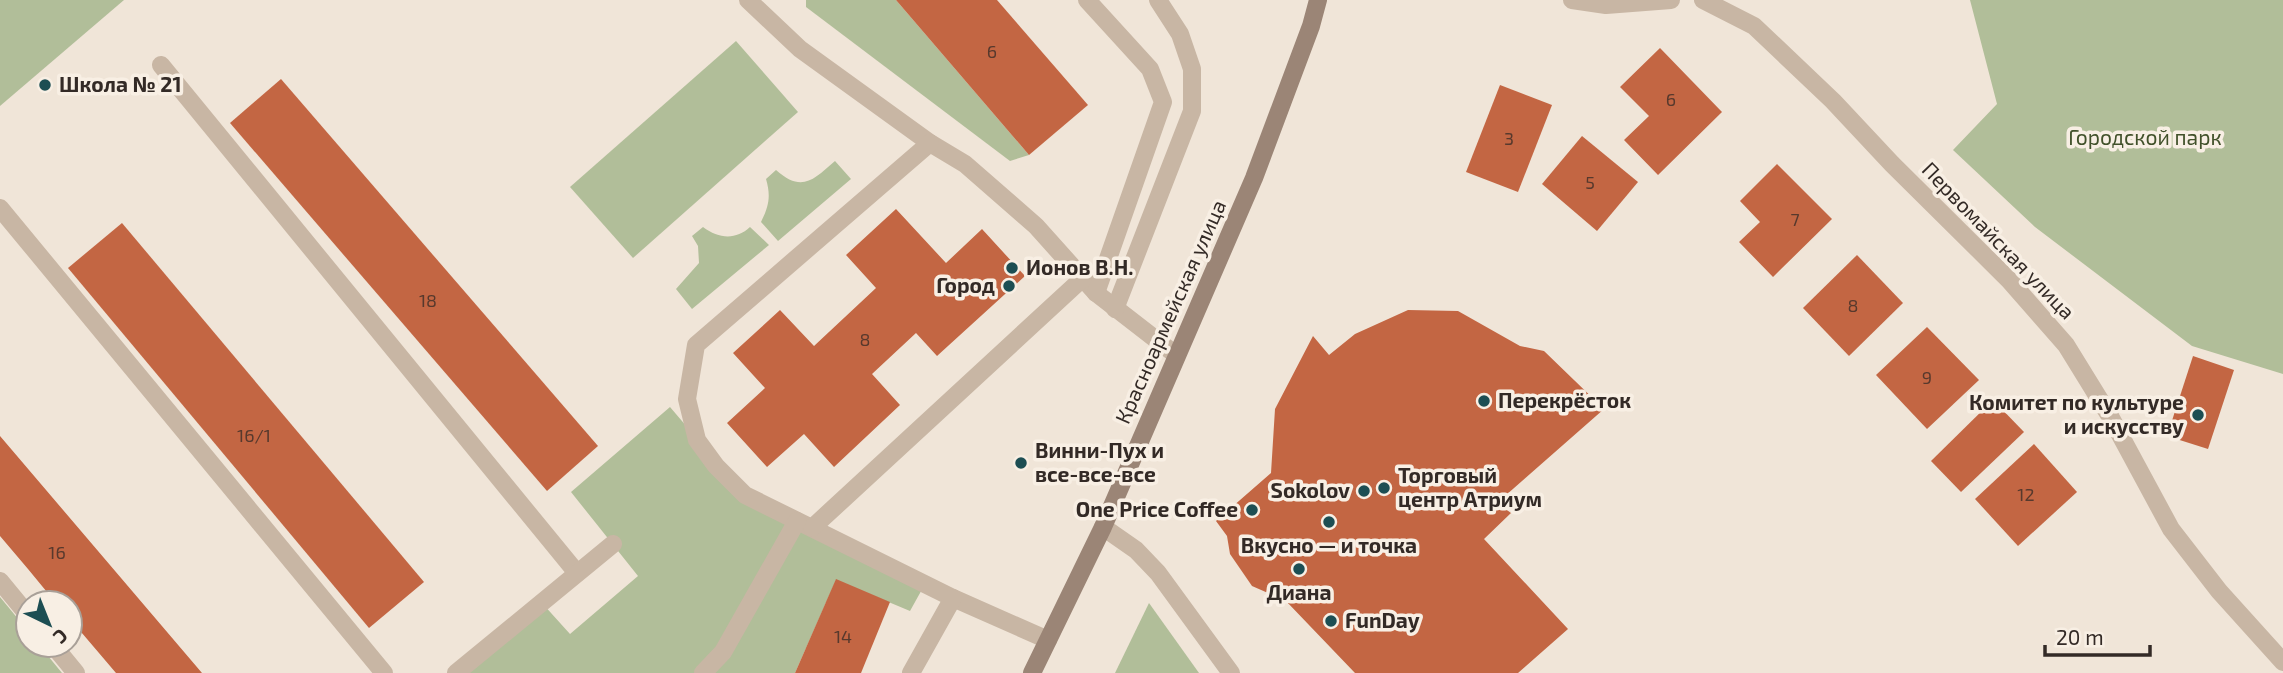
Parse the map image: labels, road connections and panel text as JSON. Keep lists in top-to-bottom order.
{
  "streets": {
    "main road": ["Красноармейская улица"],
    "street": ["Первомайская улица"]
  },
  "parks": ["Городской парк"],
  "places": [
    "Школа № 21",
    "Ионов В.Н.",
    "Город",
    "Перекрёсток",
    "Комитет по культуре и искусству",
    "Винни-Пух и все-все-все",
    "Торговый центр Атриум",
    "Sokolov",
    "One Price Coffee",
    "Вкусно — и точка",
    "Диана",
    "FunDay"
  ],
  "house_numbers": [
    "6",
    "6",
    "3",
    "5",
    "7",
    "18",
    "8",
    "8",
    "9",
    "16/1",
    "12",
    "16",
    "14"
  ],
  "scale_bar": "20 m",
  "north": "bottom right"
}
